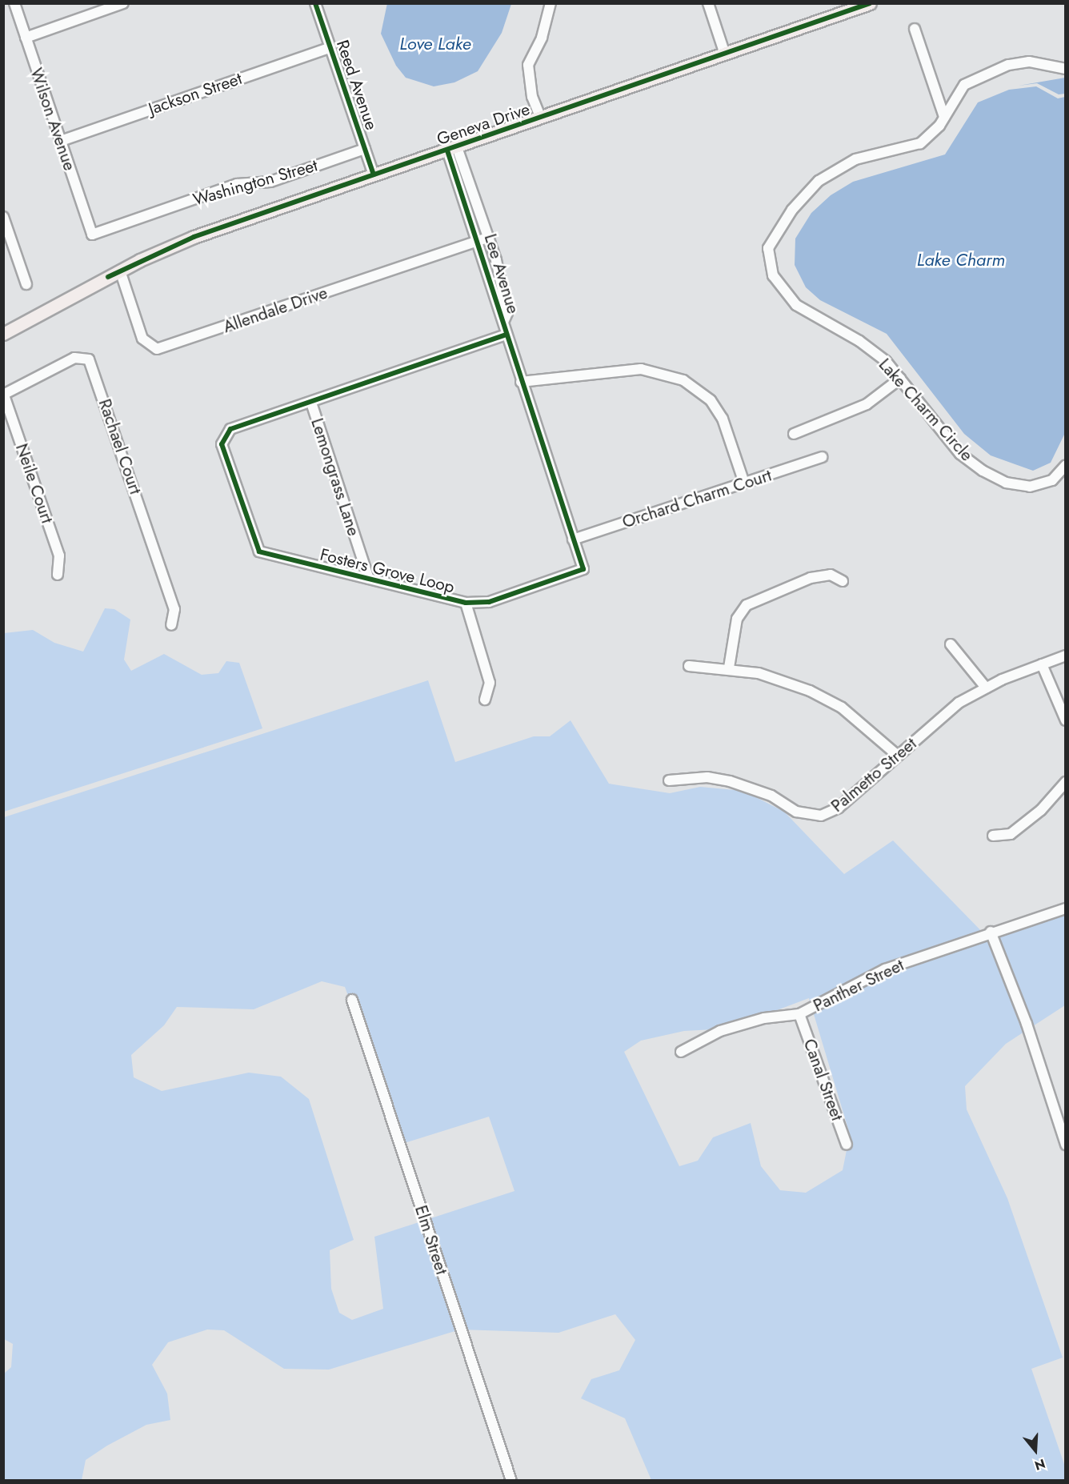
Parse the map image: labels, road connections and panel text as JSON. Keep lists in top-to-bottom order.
{
  "streets": {
    "main road": ["Geneva Drive"],
    "street": [
      "Reed Avenue",
      "Jackson Street",
      "Wilson Avenue",
      "Washington Street",
      "Lee Avenue",
      "Allendale Drive",
      "Lake Charm Circle",
      "Rachael Court",
      "Lemongrass Lane",
      "Neile Court",
      "Orchard Charm Court",
      "Fosters Grove Loop",
      "Palmetto Street",
      "Panther Street",
      "Canal Street",
      "Elm Street"
    ]
  },
  "crossings": [
    ["Reed Avenue", "Jackson Street"],
    ["Reed Avenue", "Geneva Drive"],
    ["Reed Avenue", "Washington Street"],
    ["Jackson Street", "Wilson Avenue"],
    ["Wilson Avenue", "Washington Street"],
    ["Geneva Drive", "Lee Avenue"],
    ["Geneva Drive", "Allendale Drive"],
    ["Lee Avenue", "Allendale Drive"],
    ["Lee Avenue", "Orchard Charm Court"],
    ["Lee Avenue", "Fosters Grove Loop"],
    ["Rachael Court", "Neile Court"],
    ["Lemongrass Lane", "Fosters Grove Loop"],
    ["Panther Street", "Canal Street"]
  ],
  "water": ["Love Lake", "Lake Charm"],
  "north": "bottom"
}
